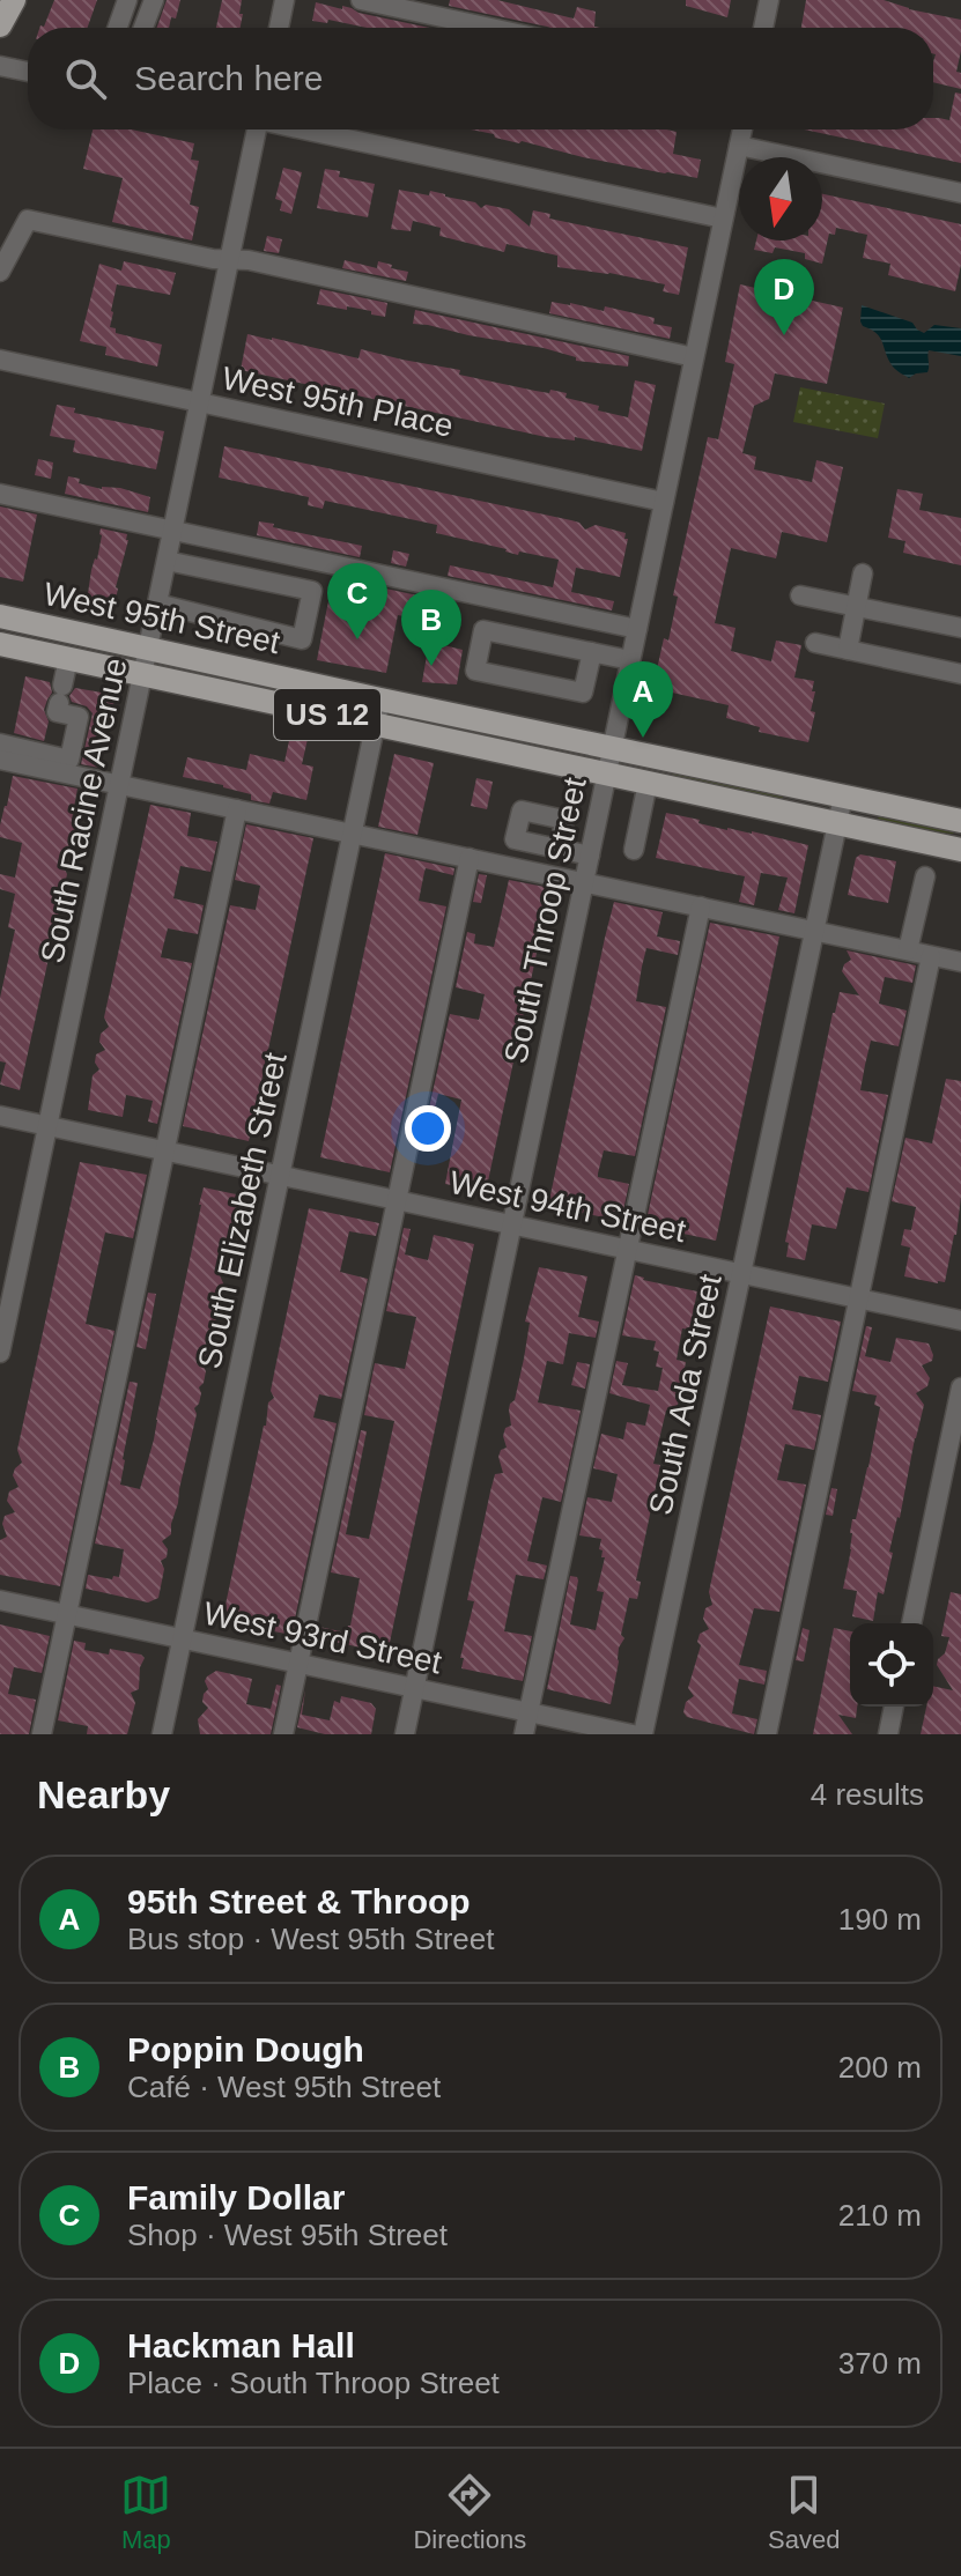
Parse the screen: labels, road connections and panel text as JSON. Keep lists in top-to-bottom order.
{
  "streets": {
    "main road": ["West 95th Street", "US 12"],
    "street": [
      "West 95th Place",
      "South Racine Avenue",
      "South Throop Street",
      "West 94th Street",
      "South Elizabeth Street",
      "South Ada Street",
      "West 93rd Street"
    ]
  },
  "crossings": [
    ["West 95th Place", "South Racine Avenue"],
    ["West 95th Place", "South Throop Street"],
    ["West 95th Street", "South Racine Avenue"],
    ["West 95th Street", "South Throop Street"],
    ["West 95th Street", "South Elizabeth Street"],
    ["West 95th Street", "South Ada Street"],
    ["South Racine Avenue", "West 94th Street"],
    ["South Throop Street", "West 94th Street"],
    ["South Throop Street", "West 93rd Street"],
    ["West 94th Street", "South Elizabeth Street"],
    ["West 94th Street", "South Ada Street"],
    ["South Elizabeth Street", "West 93rd Street"]
  ],
  "north": "bottom",
  "page": {
    "search": "Search here",
    "pins": [
      "D",
      "C",
      "B",
      "A"
    ],
    "heading": ["Nearby", "4 results"],
    "list": [
      {
        "mark": "A",
        "name": "95th Street & Throop",
        "note": "Bus stop · West 95th Street",
        "value": "190 m"
      },
      {
        "mark": "B",
        "name": "Poppin Dough",
        "note": "Café · West 95th Street",
        "value": "200 m"
      },
      {
        "mark": "C",
        "name": "Family Dollar",
        "note": "Shop · West 95th Street",
        "value": "210 m"
      },
      {
        "mark": "D",
        "name": "Hackman Hall",
        "note": "Place · South Throop Street",
        "value": "370 m"
      }
    ],
    "nav": ["Map", "Directions", "Saved"]
  }
}
